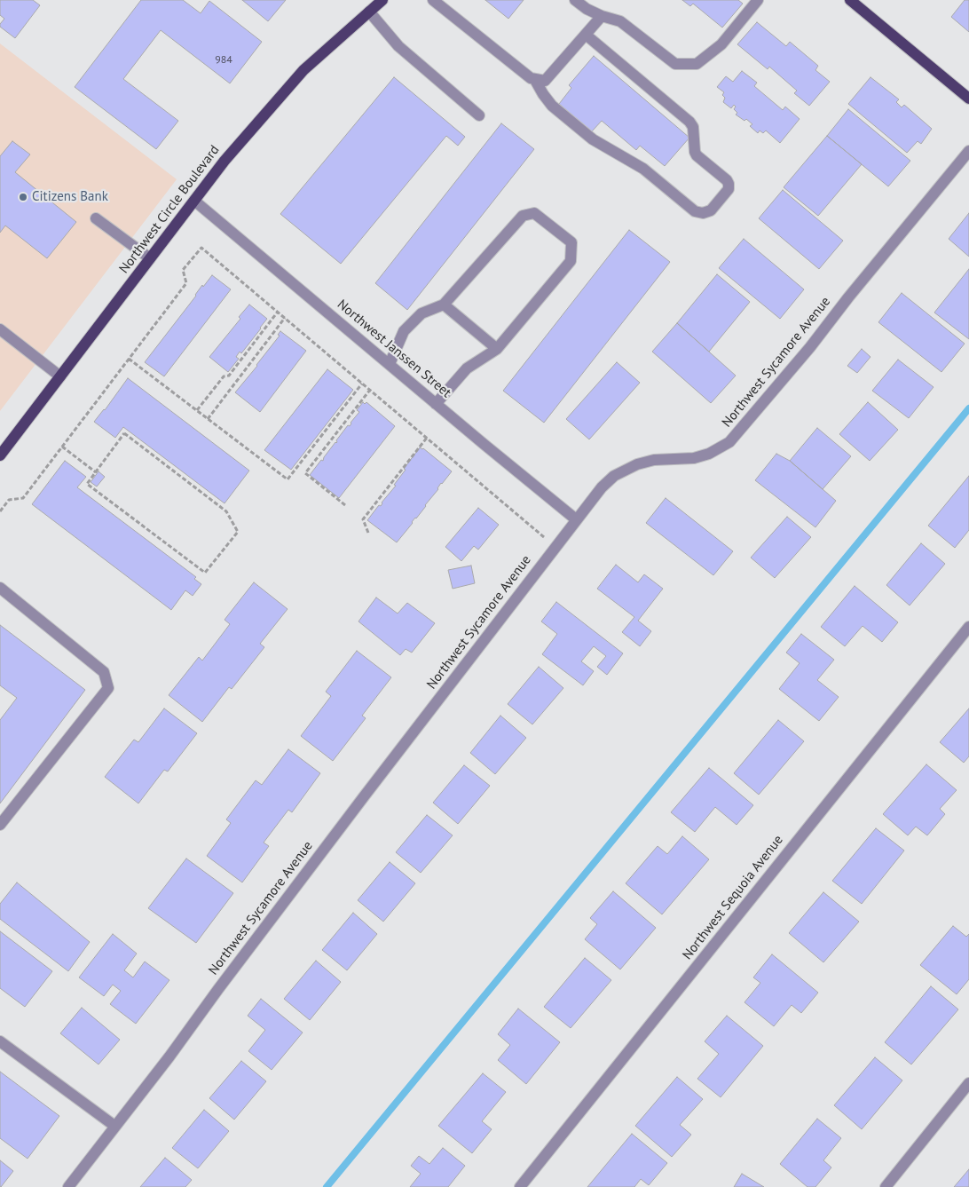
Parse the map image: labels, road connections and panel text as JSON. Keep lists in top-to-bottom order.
{
  "streets": {
    "main road": ["Northwest Circle Boulevard"],
    "street": ["Northwest Janssen Street", "Northwest Sycamore Avenue", "Northwest Sequoia Avenue"]
  },
  "crossings": [
    ["Northwest Circle Boulevard", "Northwest Janssen Street"],
    ["Northwest Janssen Street", "Northwest Sycamore Avenue"]
  ],
  "places": ["Citizens Bank"],
  "house_numbers": ["984"]
}
